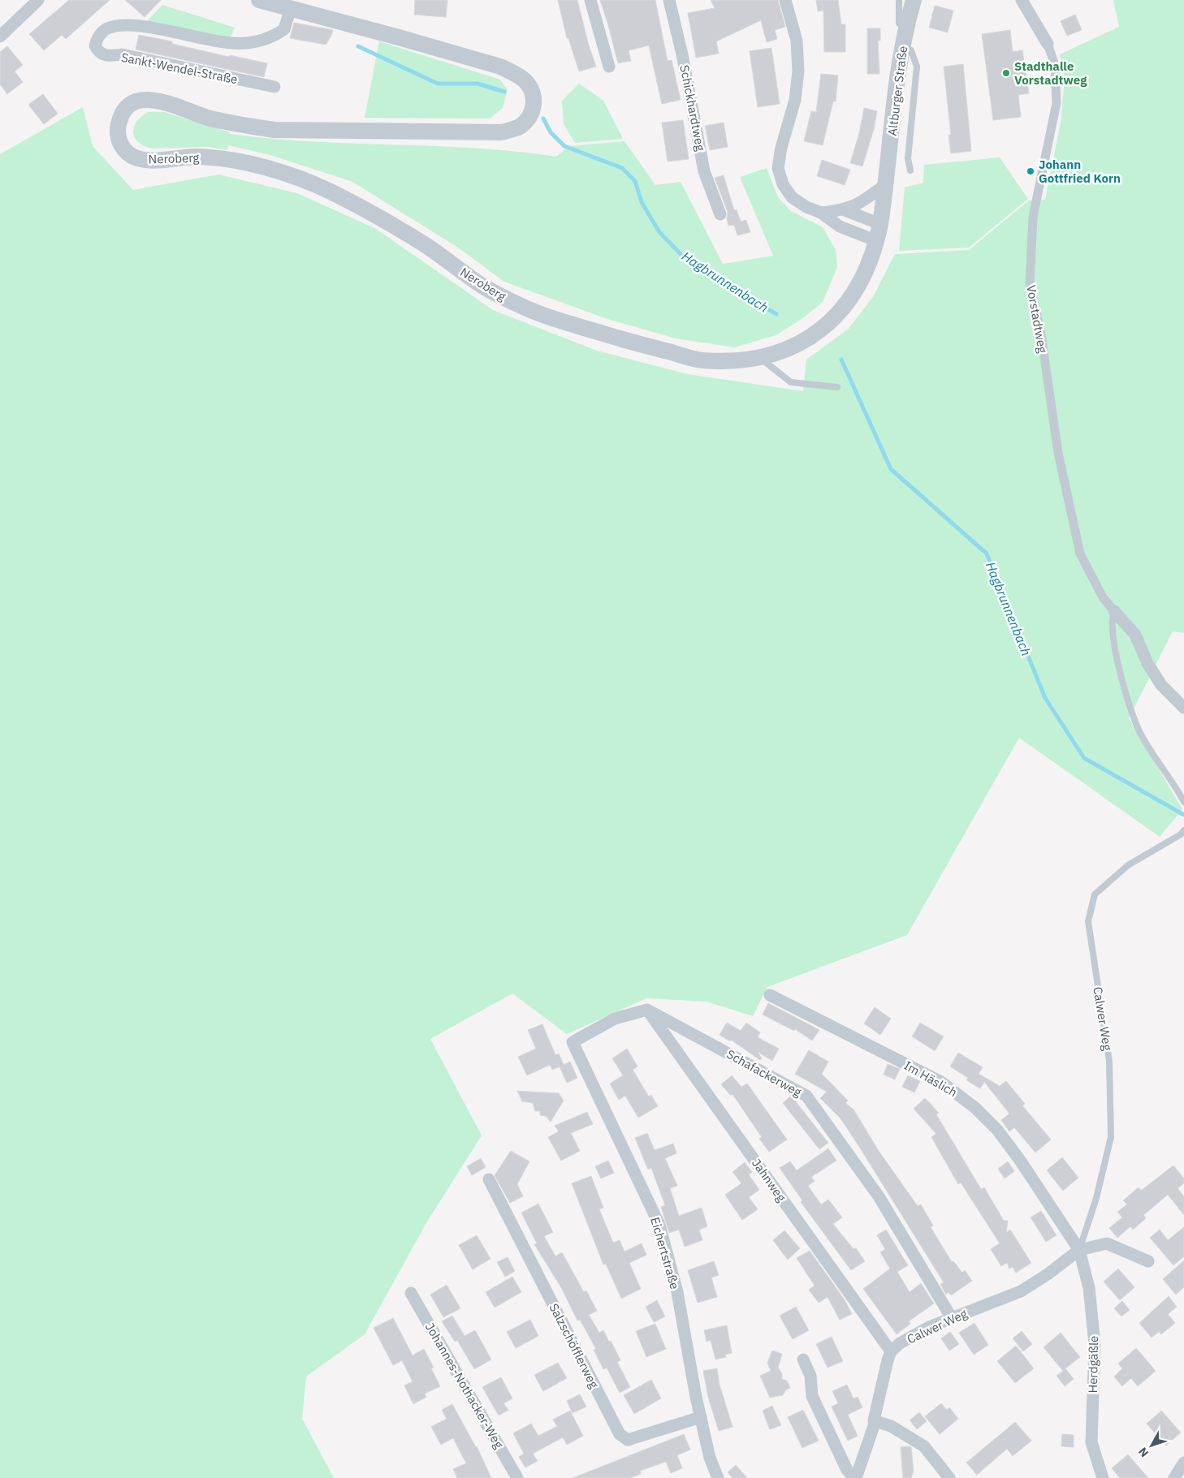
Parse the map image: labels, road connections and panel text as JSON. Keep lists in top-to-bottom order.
{
  "streets": {
    "street": [
      "Sankt-Wendel-Straße",
      "Altburger Straße",
      "Schickhardtweg",
      "Neroberg",
      "Vorstadtweg",
      "Calwer Weg",
      "Schafackerweg",
      "Im Häslich",
      "Jahnweg",
      "Eichertstraße",
      "Salzschöfflerweg",
      "Herdgäßle",
      "Johannes-Nothacker-Weg"
    ]
  },
  "crossings": [
    ["Sankt-Wendel-Straße", "Neroberg"],
    ["Altburger Straße", "Neroberg"],
    ["Calwer Weg", "Schafackerweg"],
    ["Calwer Weg", "Im Häslich"],
    ["Calwer Weg", "Jahnweg"],
    ["Calwer Weg", "Herdgäßle"],
    ["Schafackerweg", "Jahnweg"],
    ["Schafackerweg", "Eichertstraße"],
    ["Im Häslich", "Herdgäßle"],
    ["Jahnweg", "Eichertstraße"],
    ["Eichertstraße", "Salzschöfflerweg"]
  ],
  "water": ["Hagbrunnenbach"],
  "places": ["Stadthalle Vorstadtweg", "Johann Gottfried Korn"],
  "north": "bottom left"
}
